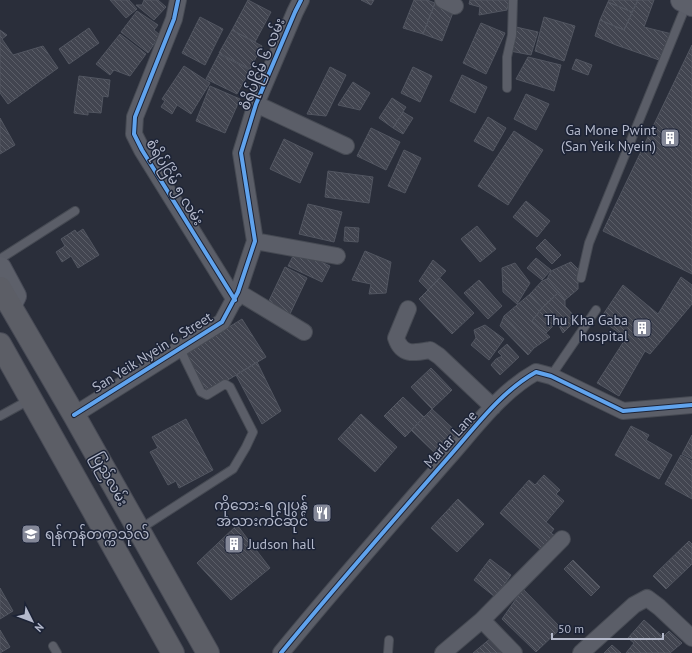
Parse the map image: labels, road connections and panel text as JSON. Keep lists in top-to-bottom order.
{
  "streets": {
    "highway": ["ပြည်လမ်း"],
    "street": [
      "စံရိပ်ငြိမ် ၆ လမ်း",
      "စံရိပ်ငြိမ် ၅ လမ်း",
      "San Yeik Nyein 6 Street",
      "Marlar Lane"
    ]
  },
  "crossings": [
    ["စံရိပ်ငြိမ် ၆ လမ်း", "စံရိပ်ငြိမ် ၅ လမ်း"],
    ["စံရိပ်ငြိမ် ၆ လမ်း", "San Yeik Nyein 6 Street"],
    ["စံရိပ်ငြိမ် ၅ လမ်း", "San Yeik Nyein 6 Street"],
    ["San Yeik Nyein 6 Street", "ပြည်လမ်း"]
  ],
  "places": {
    "building": ["Ga Mone Pwint (San Yeik Nyein)", "Thu Kha Gaba hospital", "Judson hall"],
    "restaurant": ["ကိုဘေး-ရ ဂျပန် အသားကင်ဆိုင်"],
    "school or university": ["ရန်ကုန်တက္ကသိုလ်"]
  },
  "scale_bar": "50 m",
  "north": "bottom right"
}
